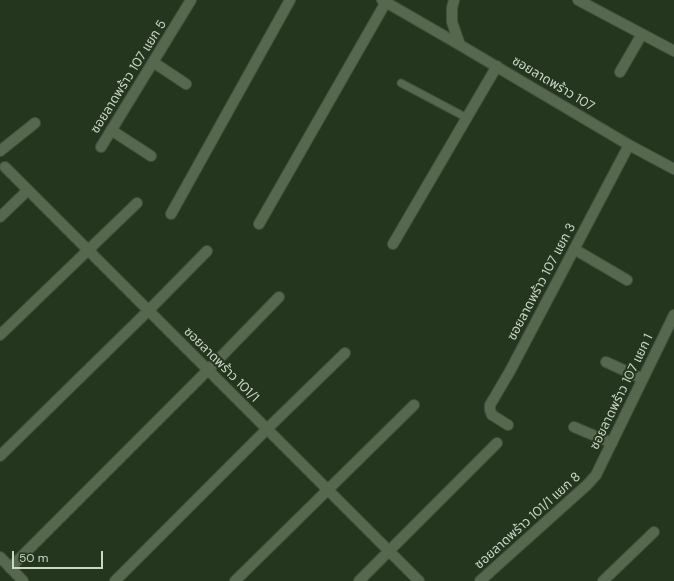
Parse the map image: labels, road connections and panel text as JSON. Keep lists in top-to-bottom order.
{
  "streets": {
    "street": [
      "ซอยลาดพร้าว 107 แยก 5",
      "ซอยลาดพร้าว 107",
      "ซอยลาดพร้าว 107 แยก 3",
      "ซอยลาดพร้าว 101/1",
      "ซอยลาดพร้าว 107 แยก 1",
      "ซอยลาดพร้าว 101/1 แยก 8"
    ]
  },
  "crossings": [
    ["ซอยลาดพร้าว 107", "ซอยลาดพร้าว 107 แยก 3"],
    ["ซอยลาดพร้าว 107 แยก 1", "ซอยลาดพร้าว 101/1 แยก 8"]
  ],
  "scale_bar": "50 m"
}
